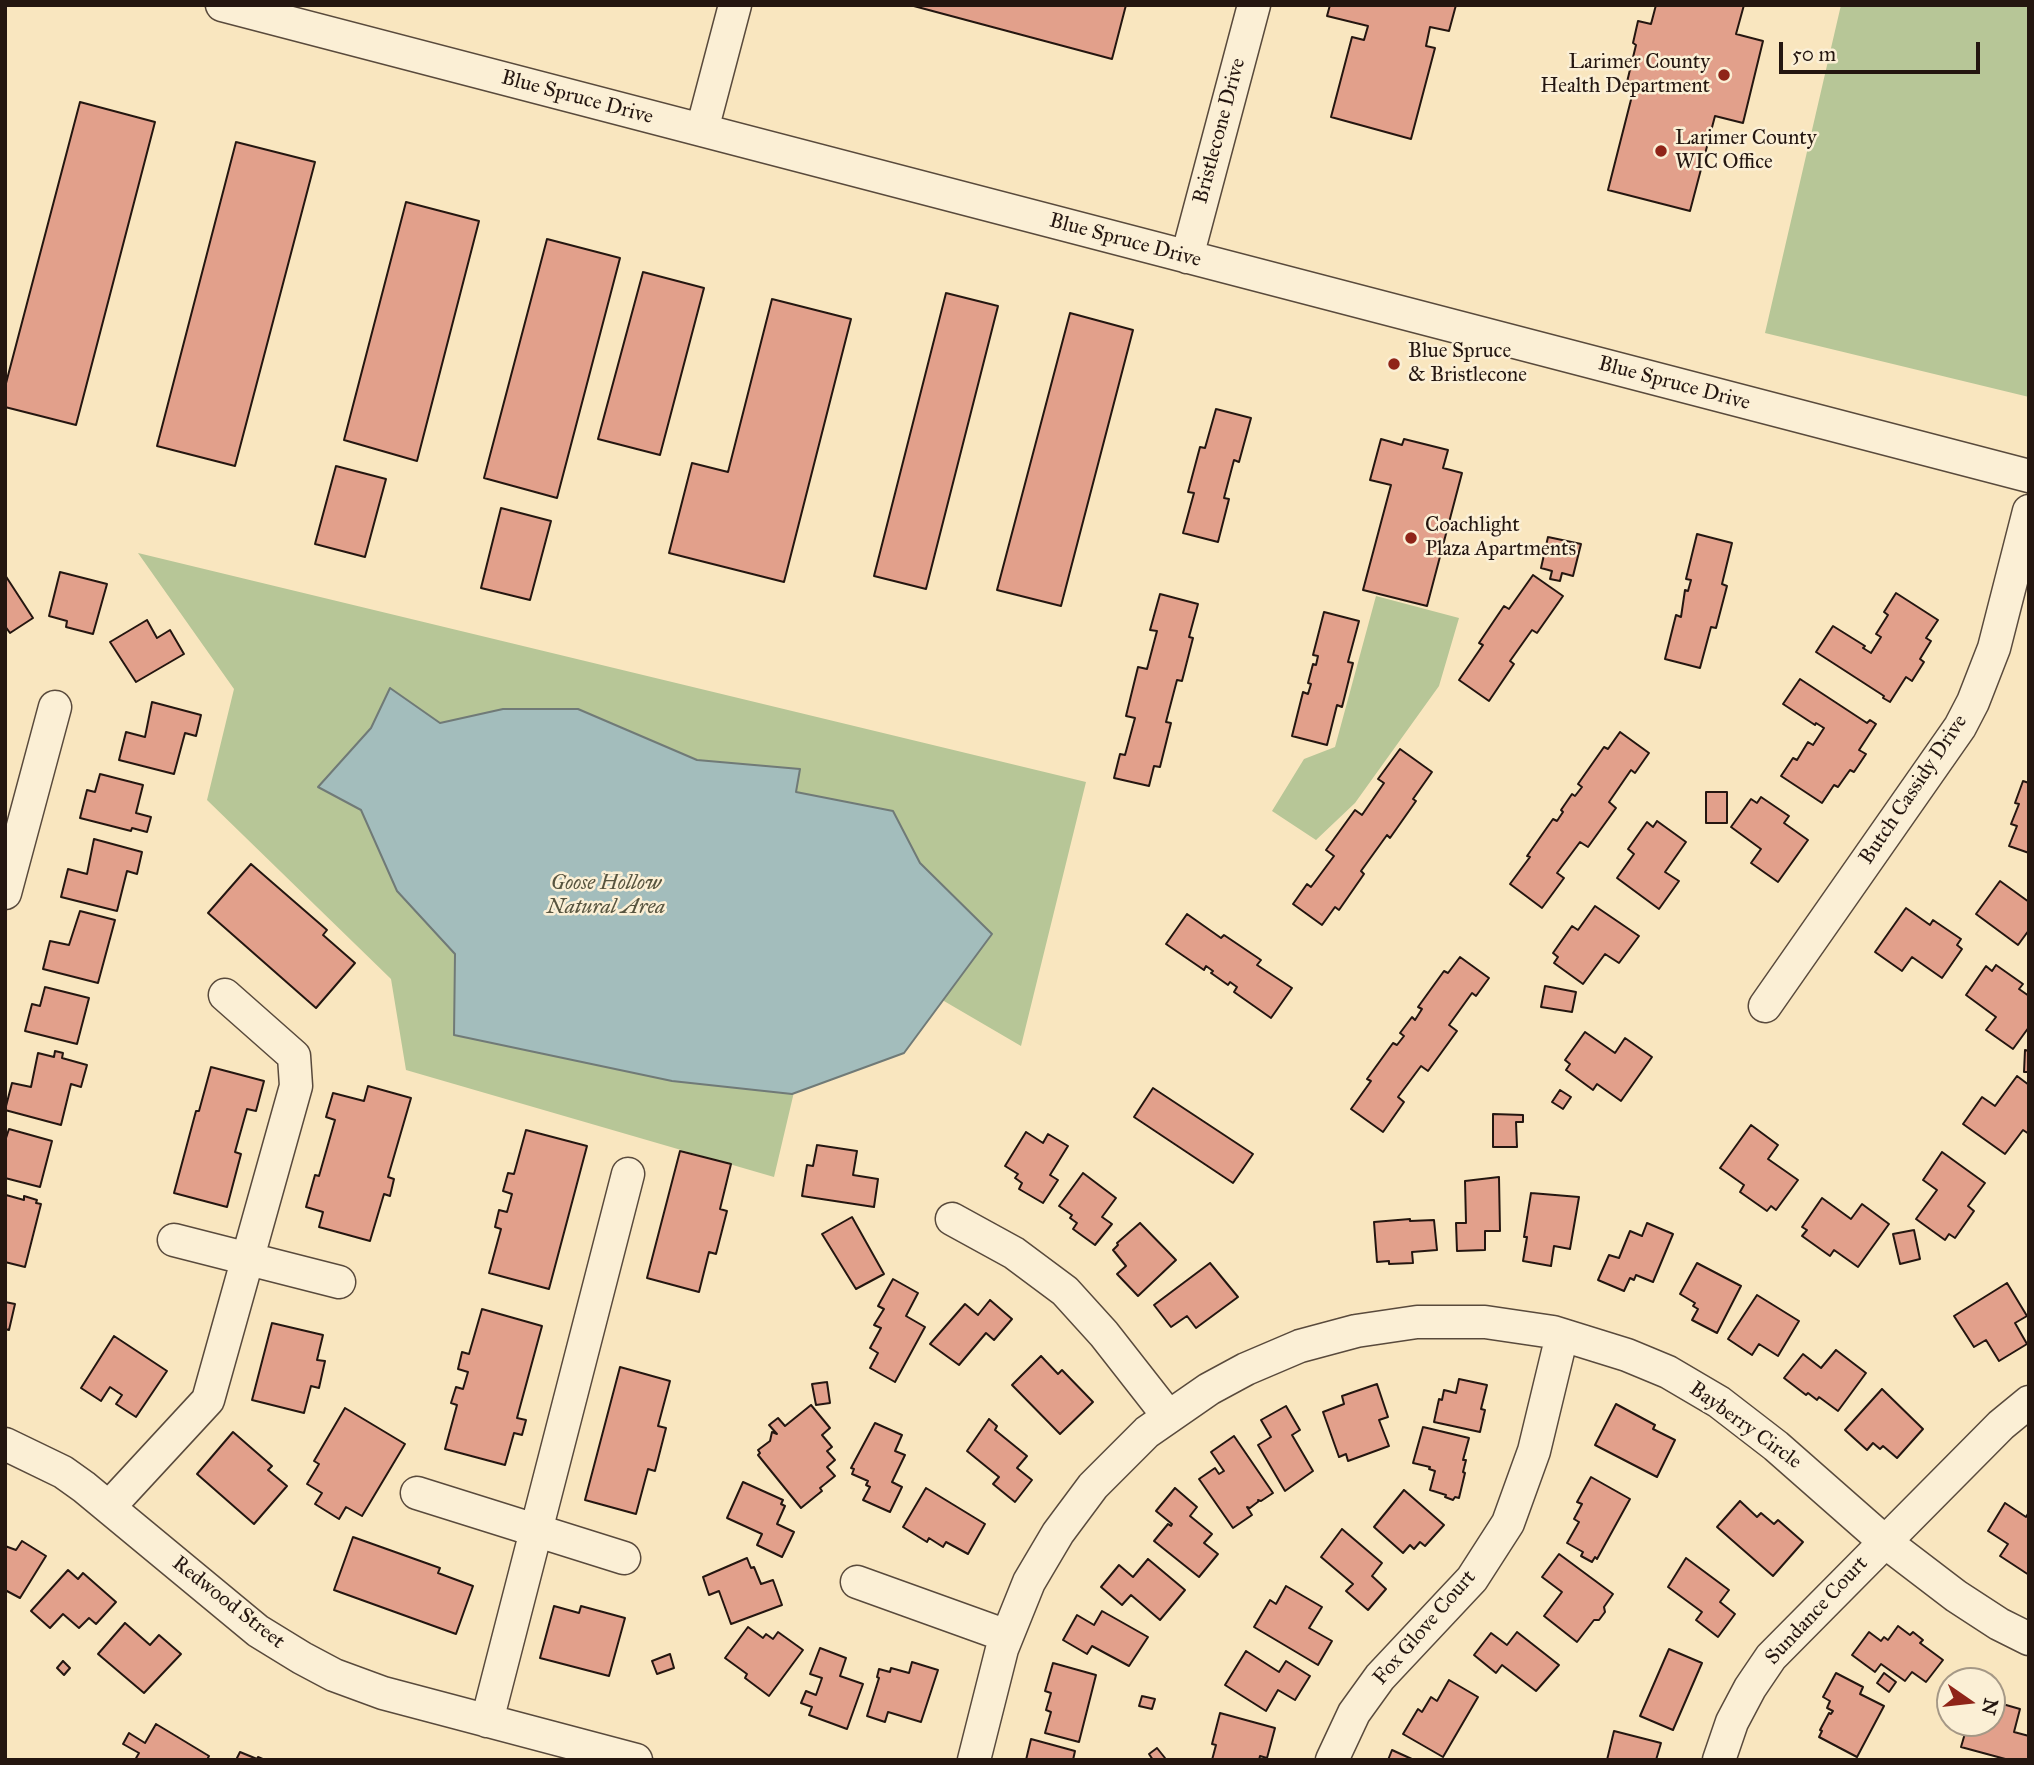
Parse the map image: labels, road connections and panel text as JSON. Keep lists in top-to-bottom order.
{
  "streets": {
    "street": [
      "Blue Spruce Drive",
      "Bristlecone Drive",
      "Butch Cassidy Drive",
      "Bayberry Circle",
      "Redwood Street",
      "Sundance Court",
      "Fox Glove Court"
    ]
  },
  "crossings": [
    ["Blue Spruce Drive", "Bristlecone Drive"],
    ["Bayberry Circle", "Sundance Court"],
    ["Bayberry Circle", "Fox Glove Court"]
  ],
  "parks": ["Goose Hollow Natural Area"],
  "places": [
    "Larimer County Health Department",
    "Larimer County WIC Office",
    "Blue Spruce & Bristlecone",
    "Coachlight Plaza Apartments"
  ],
  "scale_bar": "50 m",
  "north": "right"
}
